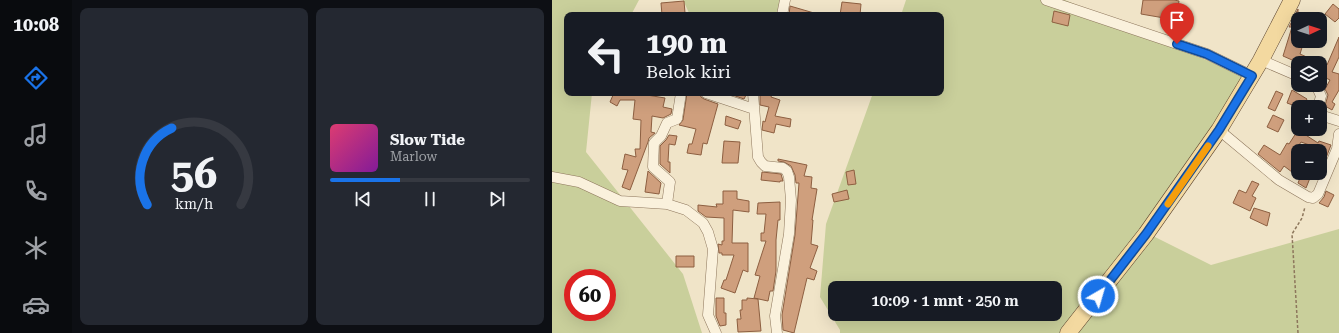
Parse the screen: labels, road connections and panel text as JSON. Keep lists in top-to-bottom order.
{
  "north": "right",
  "page": {
    "tabs": "10:08",
    "map_buttons": ["+", "−"],
    "turn": ["190 m", "Belok kiri"],
    "song": ["Slow Tide", "Marlow"],
    "limit": "60",
    "trip": "10:09 · 1 mnt · 250 m",
    "gauge": ["56", "km/h"]
  }
}
